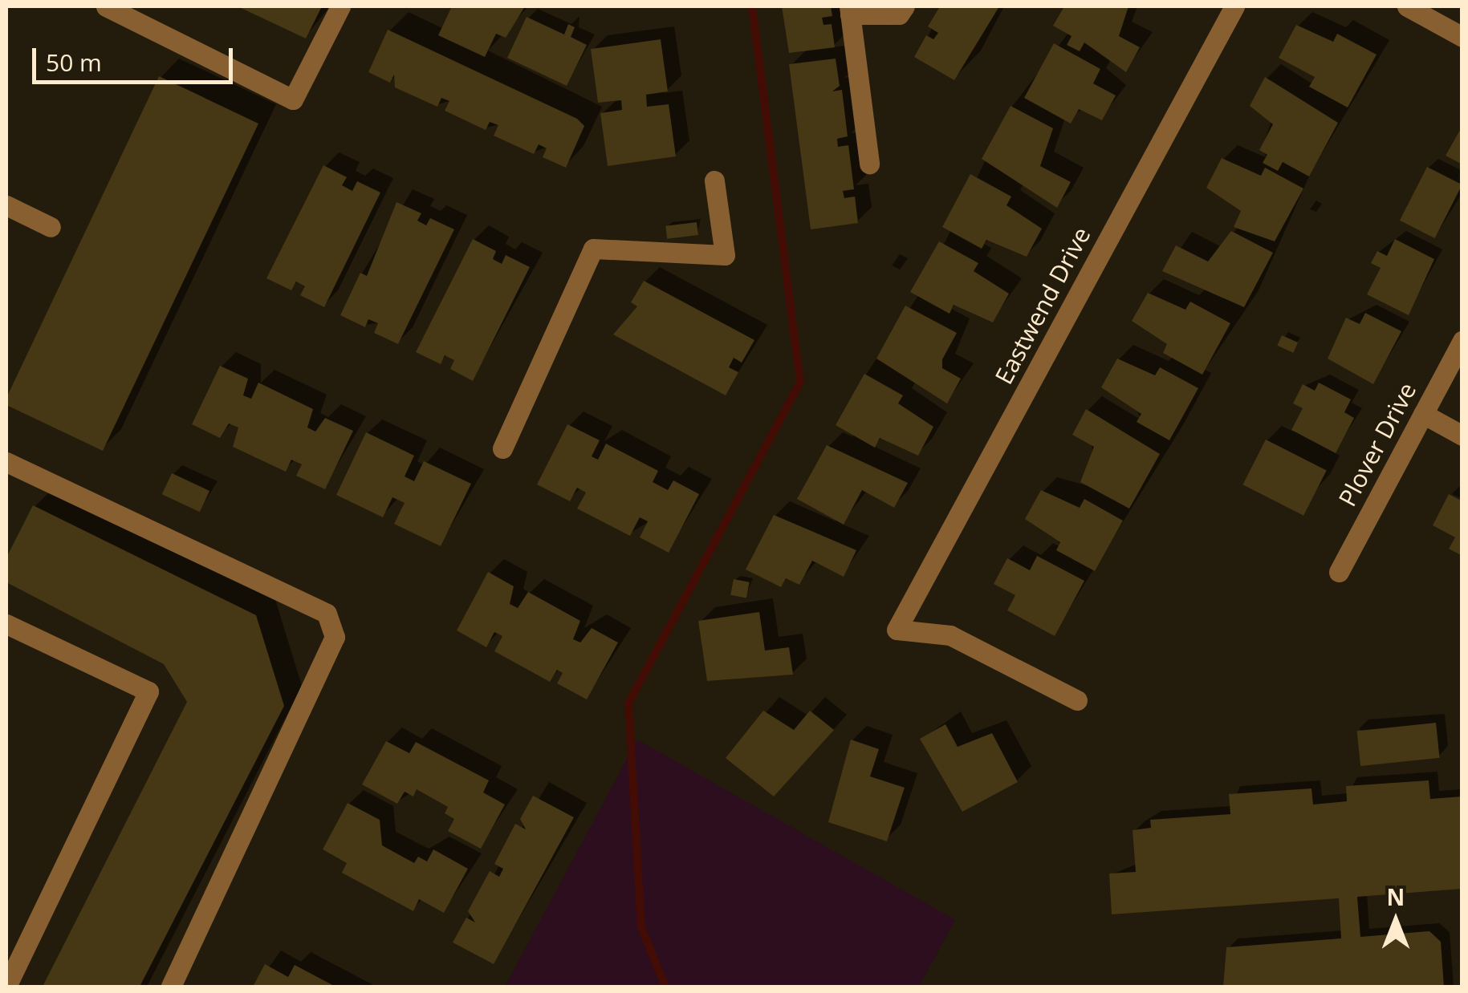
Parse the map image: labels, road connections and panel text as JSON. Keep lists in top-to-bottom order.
{
  "streets": {
    "street": ["Eastwend Drive", "Plover Drive"]
  },
  "scale_bar": "50 m",
  "north": "top"
}
